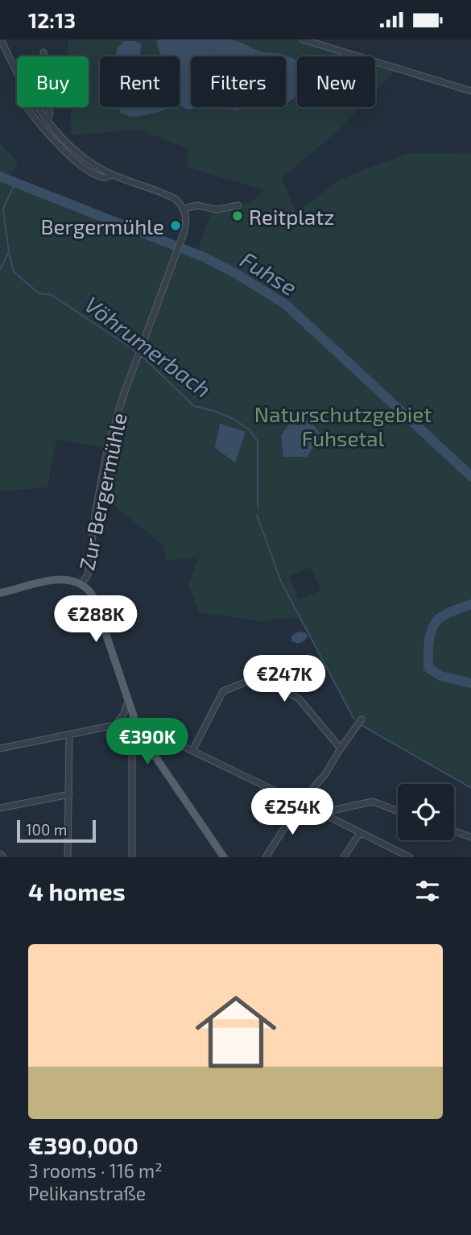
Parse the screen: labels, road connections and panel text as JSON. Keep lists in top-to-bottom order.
{
  "streets": {
    "street": ["Zur Bergermühle"]
  },
  "water": ["Fuhse", "Vöhrumerbach"],
  "parks": ["Naturschutzgebiet Fuhsetal"],
  "places": ["Reitplatz", "Bergermühle"],
  "scale_bar": "100 m",
  "page": {
    "status": "12:13",
    "chip": [
      "Buy",
      "Rent",
      "Filters",
      "New"
    ],
    "price": [
      "€288K",
      "€247K",
      "€390K",
      "€254K"
    ],
    "scale": "100 m",
    "heading": "4 homes",
    "list": [
      {
        "name": "€390,000",
        "note": "3 rooms · 116 m² · Pelikanstraße"
      }
    ]
  }
}
